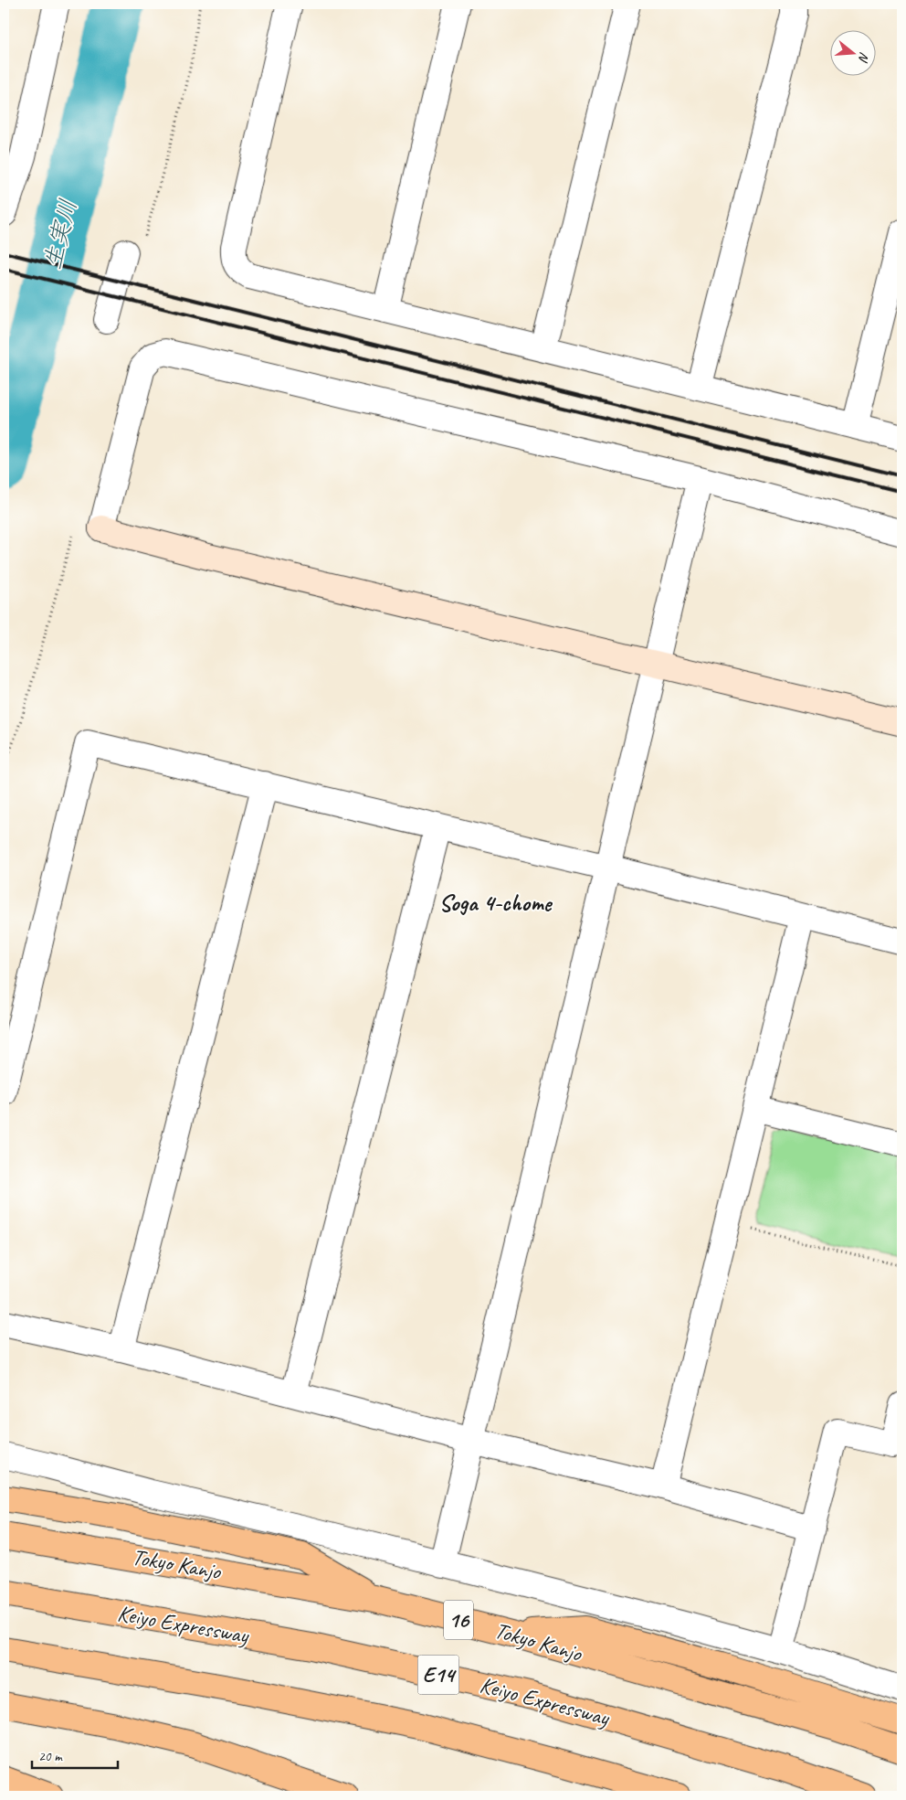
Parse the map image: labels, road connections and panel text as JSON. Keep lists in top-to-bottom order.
{
  "streets": {
    "highway": [
      "Tokyo Kanjo",
      "16",
      "Keiyo Expressway",
      "E14"
    ]
  },
  "crossings": [
    ["Tokyo Kanjo", "16"]
  ],
  "districts": ["Soga 4-chome"],
  "water": ["生実川"],
  "scale_bar": "20 m",
  "north": "right"
}
